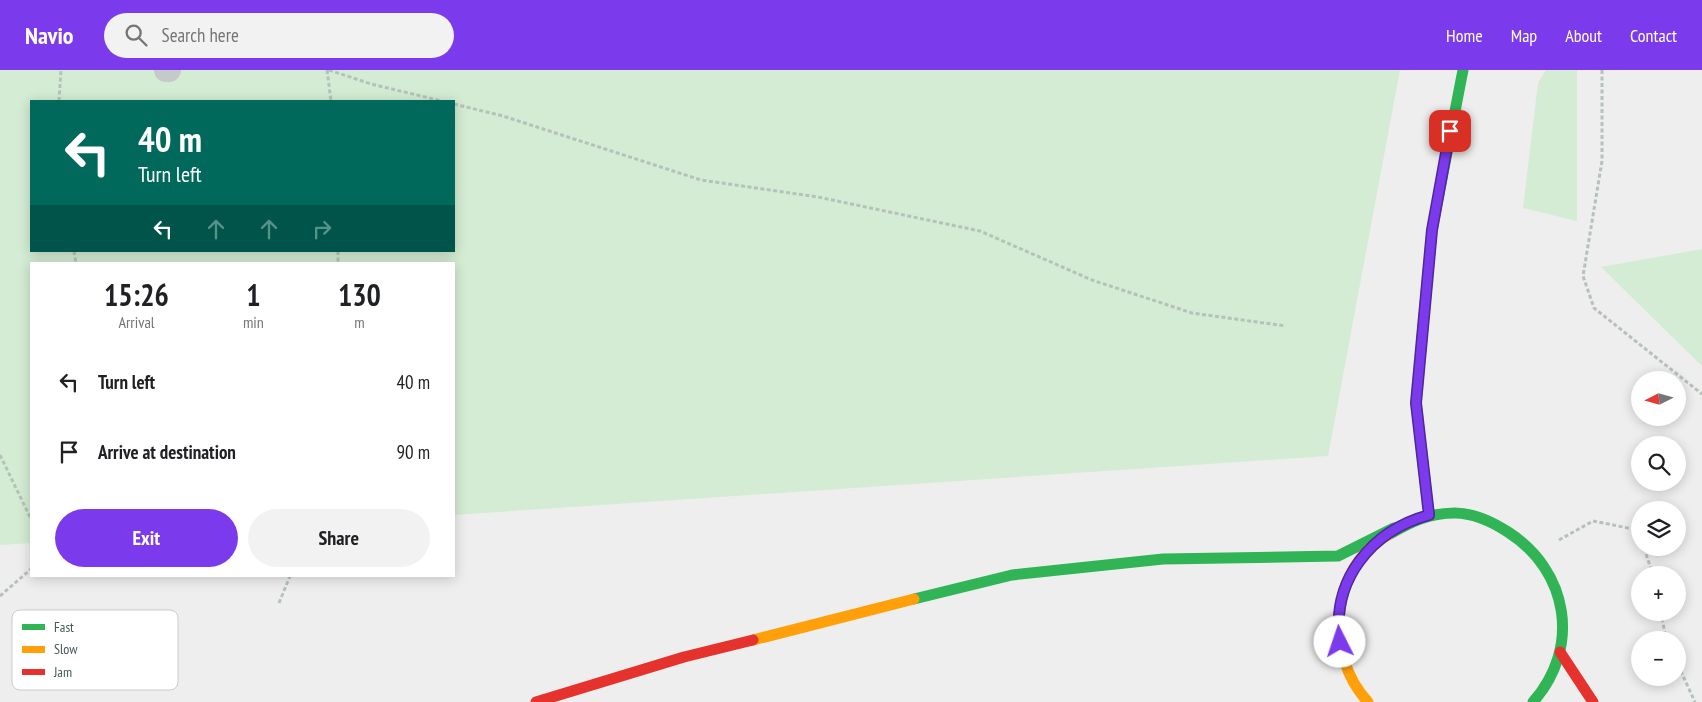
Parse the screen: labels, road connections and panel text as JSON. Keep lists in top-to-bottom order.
{
  "legend": ["Fast", "Slow", "Jam"],
  "north": "left",
  "page": {
    "header": "Navio",
    "search": "Search here",
    "nav": [
      "Home",
      "Map",
      "About",
      "Contact"
    ],
    "turn": ["40 m", "Turn left"],
    "eta": [
      "15:26",
      "Arrival",
      "1",
      "min",
      "130",
      "m"
    ],
    "list": [
      {
        "name": "Turn left",
        "value": "40 m"
      },
      {
        "name": "Arrive at destination",
        "value": "90 m"
      }
    ],
    "map_buttons": ["+", "−"],
    "buttons": ["Exit", "Share"]
  }
}
